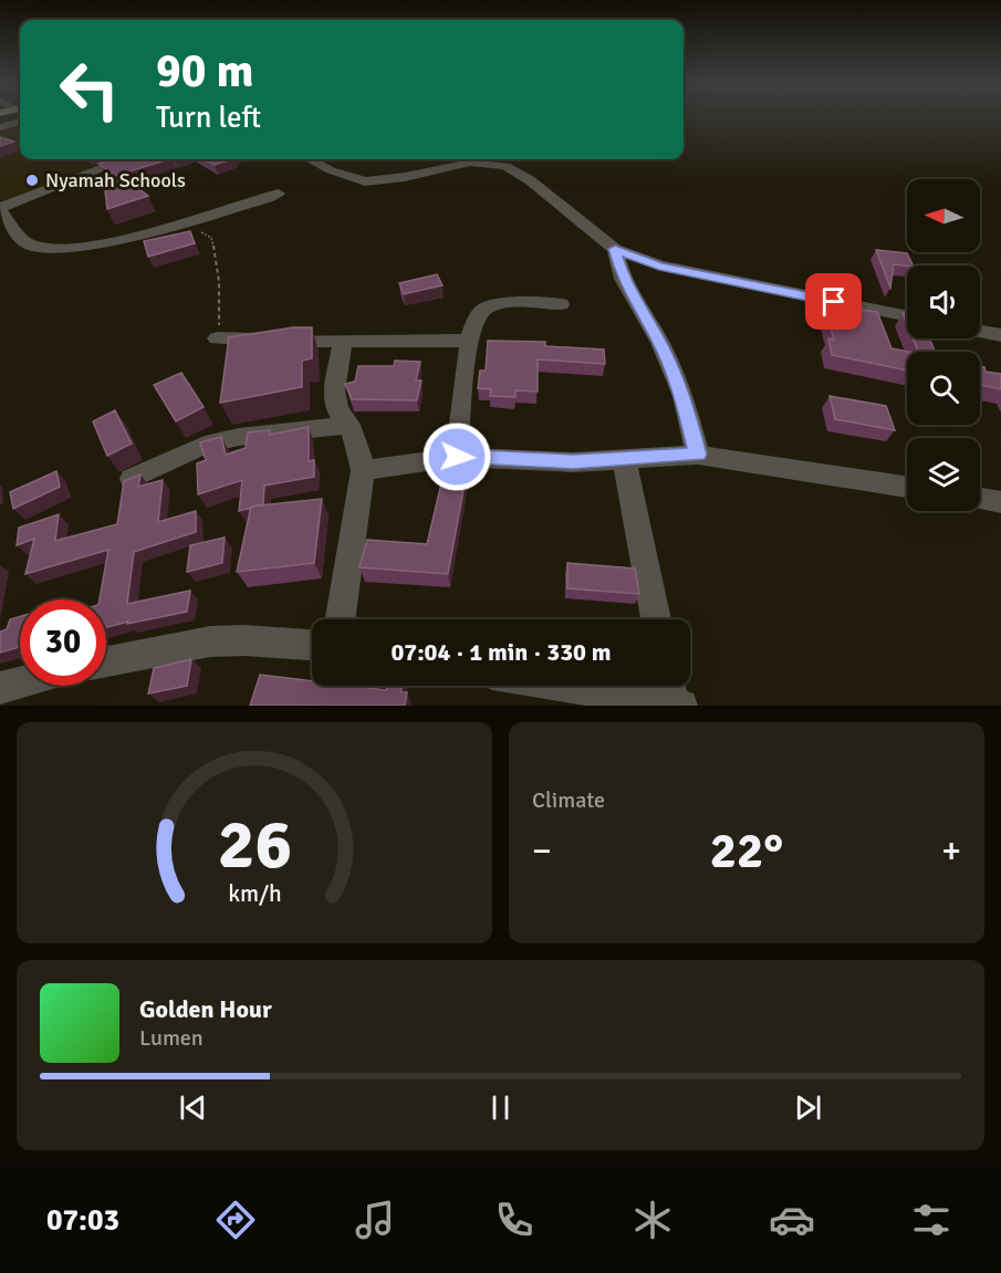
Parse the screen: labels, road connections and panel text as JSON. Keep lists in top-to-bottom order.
{
  "places": ["Nyamah Schools"],
  "north": "left",
  "page": {
    "turn": ["90 m", "Turn left"],
    "limit": "30",
    "trip": "07:04 · 1 min · 330 m",
    "tile": "Climate",
    "heat": ["−", "22°", "+"],
    "song": ["Golden Hour", "Lumen"],
    "tabs": "07:03",
    "gauge": ["26", "km/h"]
  }
}
